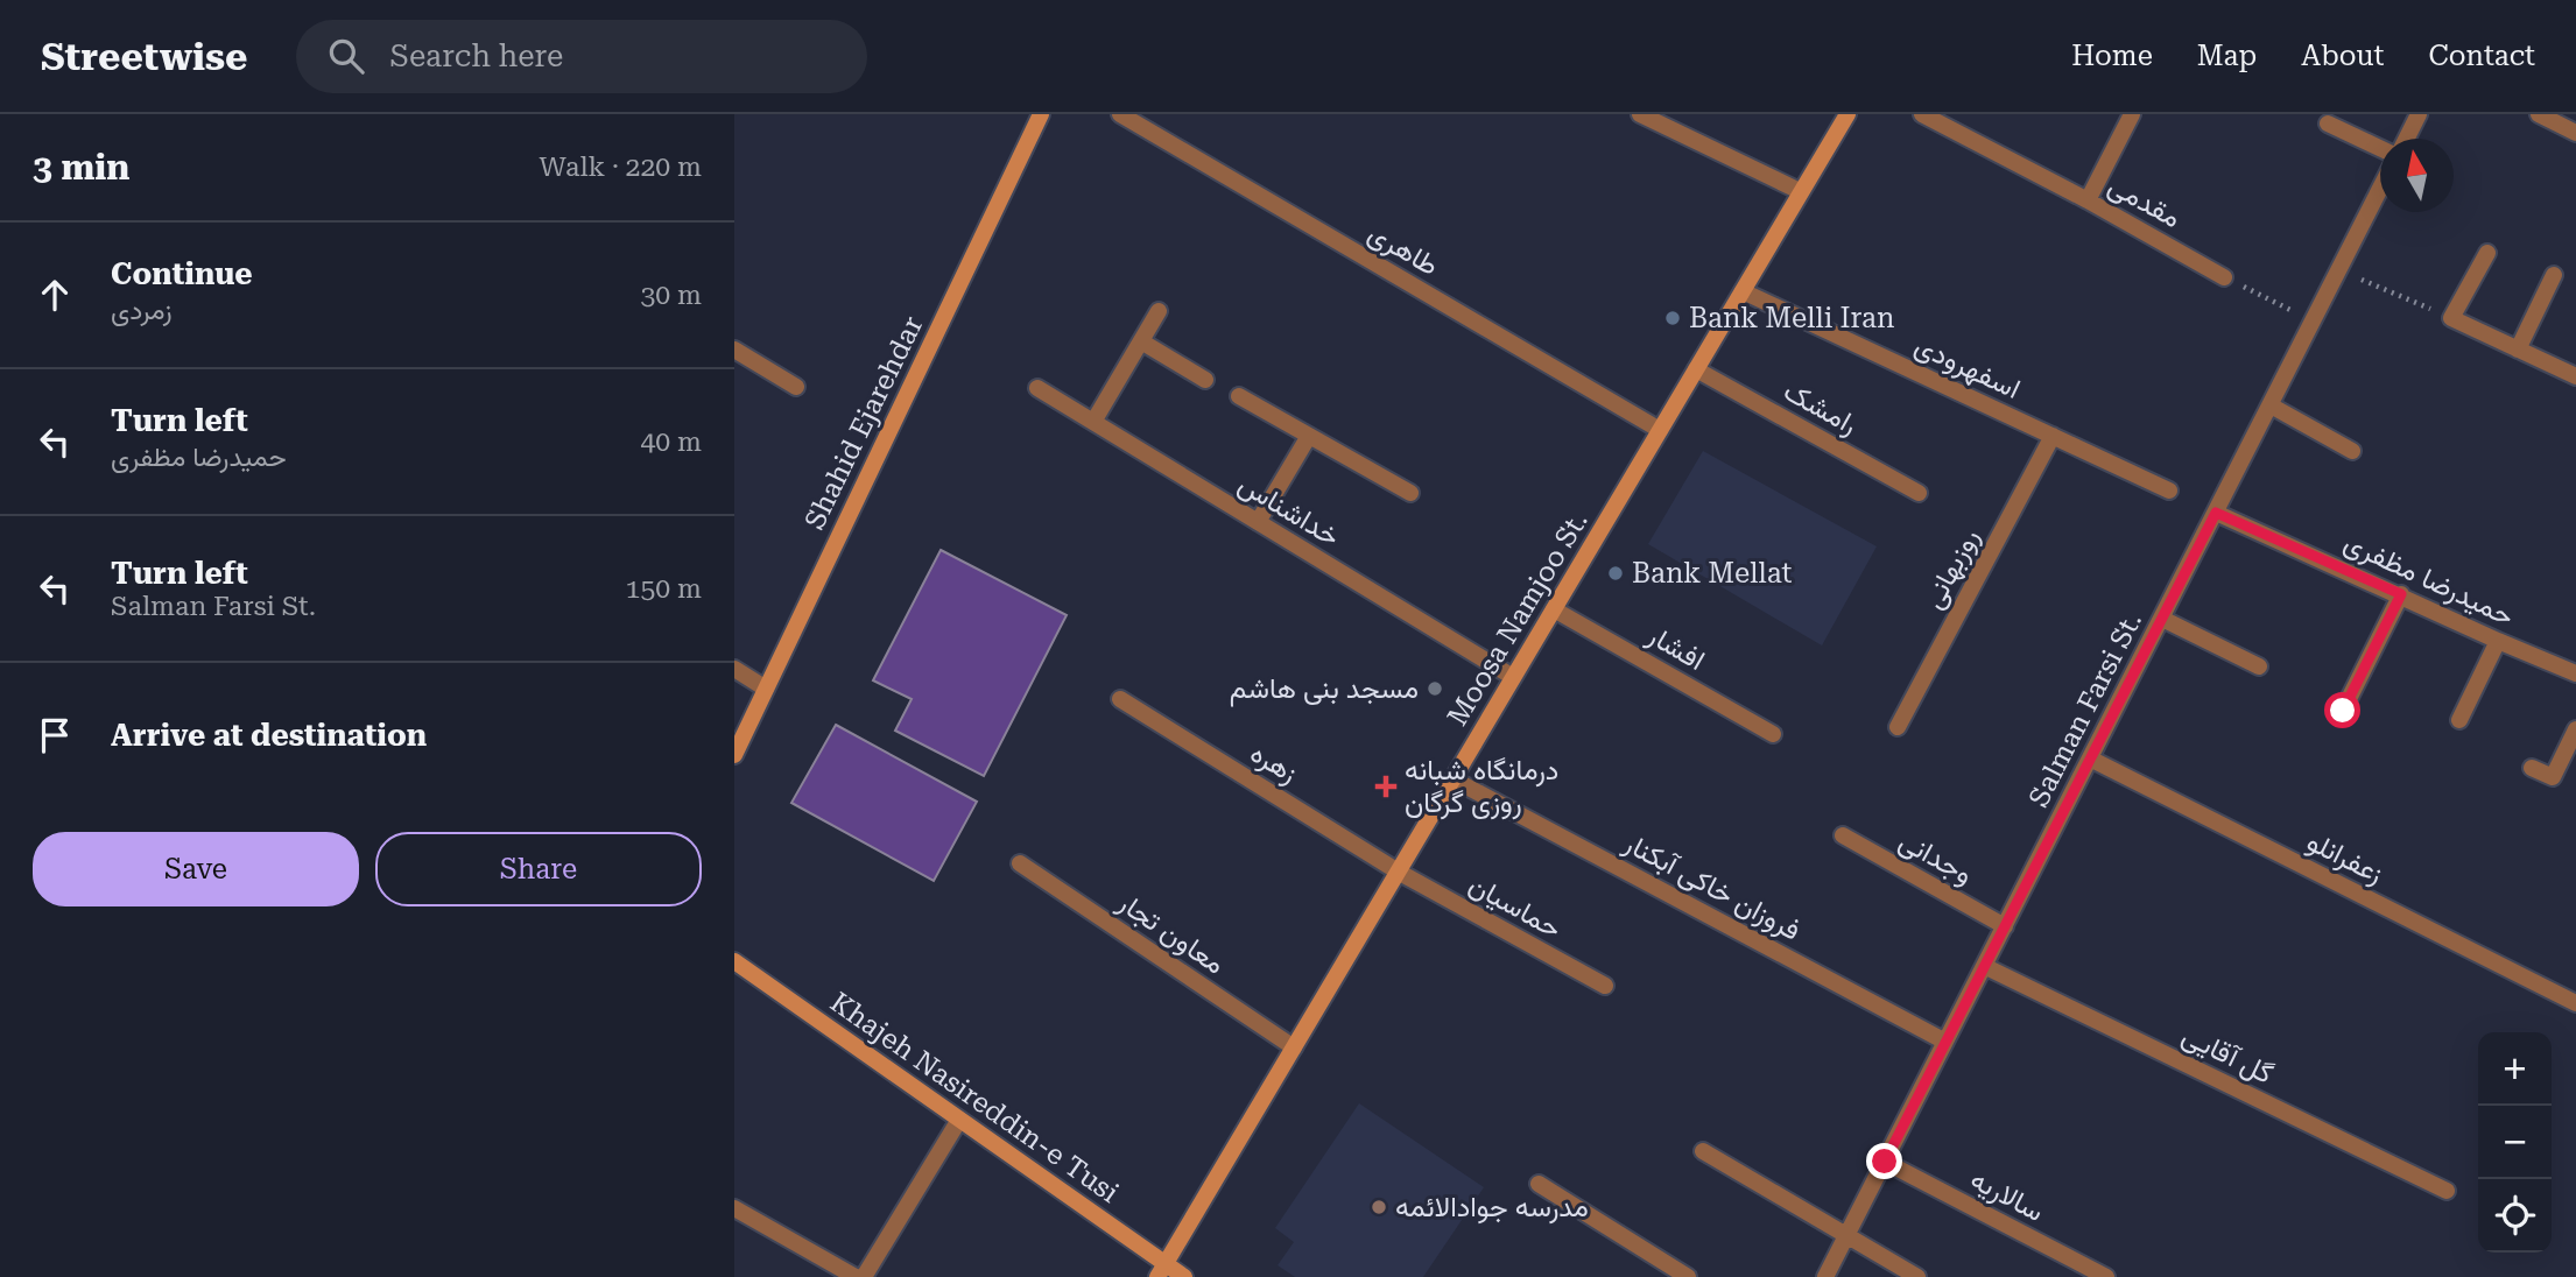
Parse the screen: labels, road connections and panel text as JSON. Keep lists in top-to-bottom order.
{
  "streets": {
    "main road": ["Shahid Ejarehdar", "Moosa Namjoo St.", "Khajeh Nasireddin-e Tusi"],
    "street": [
      "مقدمی",
      "طاهری",
      "اسفهرودی",
      "رامشک",
      "خداشناس",
      "روزبهانی",
      "حمیدرضا مظفری",
      "افشار",
      "Salman Farsi St.",
      "زهره",
      "وجدانی",
      "زعفرانلو",
      "فروزان خاکی آبکنار",
      "حماسیان",
      "معاون تجار",
      "گل آقایی",
      "سالاریه"
    ]
  },
  "crossings": [
    ["طاهری", "Moosa Namjoo St."],
    ["اسفهرودی", "روزبهانی"],
    ["اسفهرودی", "Moosa Namjoo St."],
    ["رامشک", "Moosa Namjoo St."],
    ["خداشناس", "Moosa Namjoo St."],
    ["حمیدرضا مظفری", "Salman Farsi St."],
    ["Moosa Namjoo St.", "افشار"],
    ["Moosa Namjoo St.", "زهره"],
    ["Moosa Namjoo St.", "فروزان خاکی آبکنار"],
    ["Moosa Namjoo St.", "حماسیان"],
    ["Moosa Namjoo St.", "معاون تجار"],
    ["Moosa Namjoo St.", "Khajeh Nasireddin-e Tusi"],
    ["Salman Farsi St.", "وجدانی"],
    ["Salman Farsi St.", "زعفرانلو"],
    ["Salman Farsi St.", "فروزان خاکی آبکنار"],
    ["Salman Farsi St.", "گل آقایی"],
    ["Salman Farsi St.", "سالاریه"],
    ["زهره", "حماسیان"]
  ],
  "places": {
    "other": [
      "Bank Melli Iran",
      "Bank Mellat",
      "مسجد بنی هاشم",
      "مدرسه جوادالائمه"
    ],
    "health": ["درمانگاه شبانه روزی گرگان"]
  },
  "north": "top",
  "page": {
    "header": "Streetwise",
    "search": "Search here",
    "nav": [
      "Home",
      "Map",
      "About",
      "Contact"
    ],
    "heading": ["3 min", "Walk · 220 m"],
    "list": [
      ["Continue", "زمردی", "30 m"],
      ["Turn left", "حمیدرضا مظفری", "40 m"],
      ["Turn left", "Salman Farsi St.", "150 m"],
      "Arrive at destination"
    ],
    "buttons": ["Save", "Share"],
    "map_buttons": ["+", "−"]
  }
}
